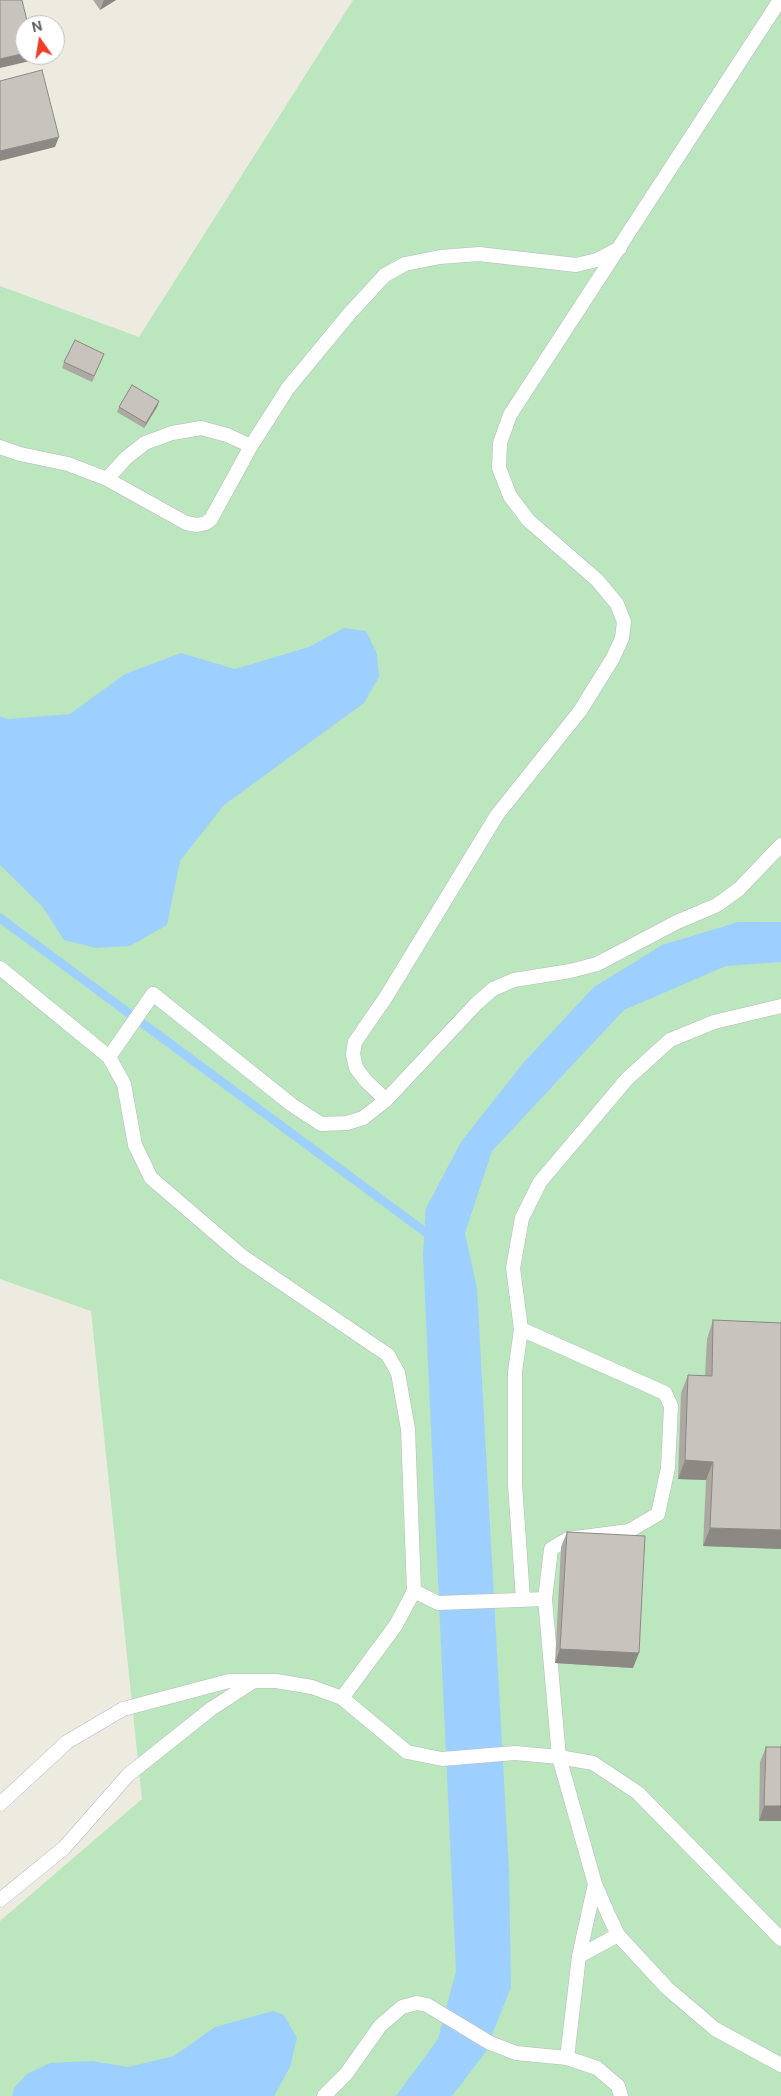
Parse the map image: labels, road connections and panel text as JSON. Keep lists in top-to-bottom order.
{
  "north": "top"
}
